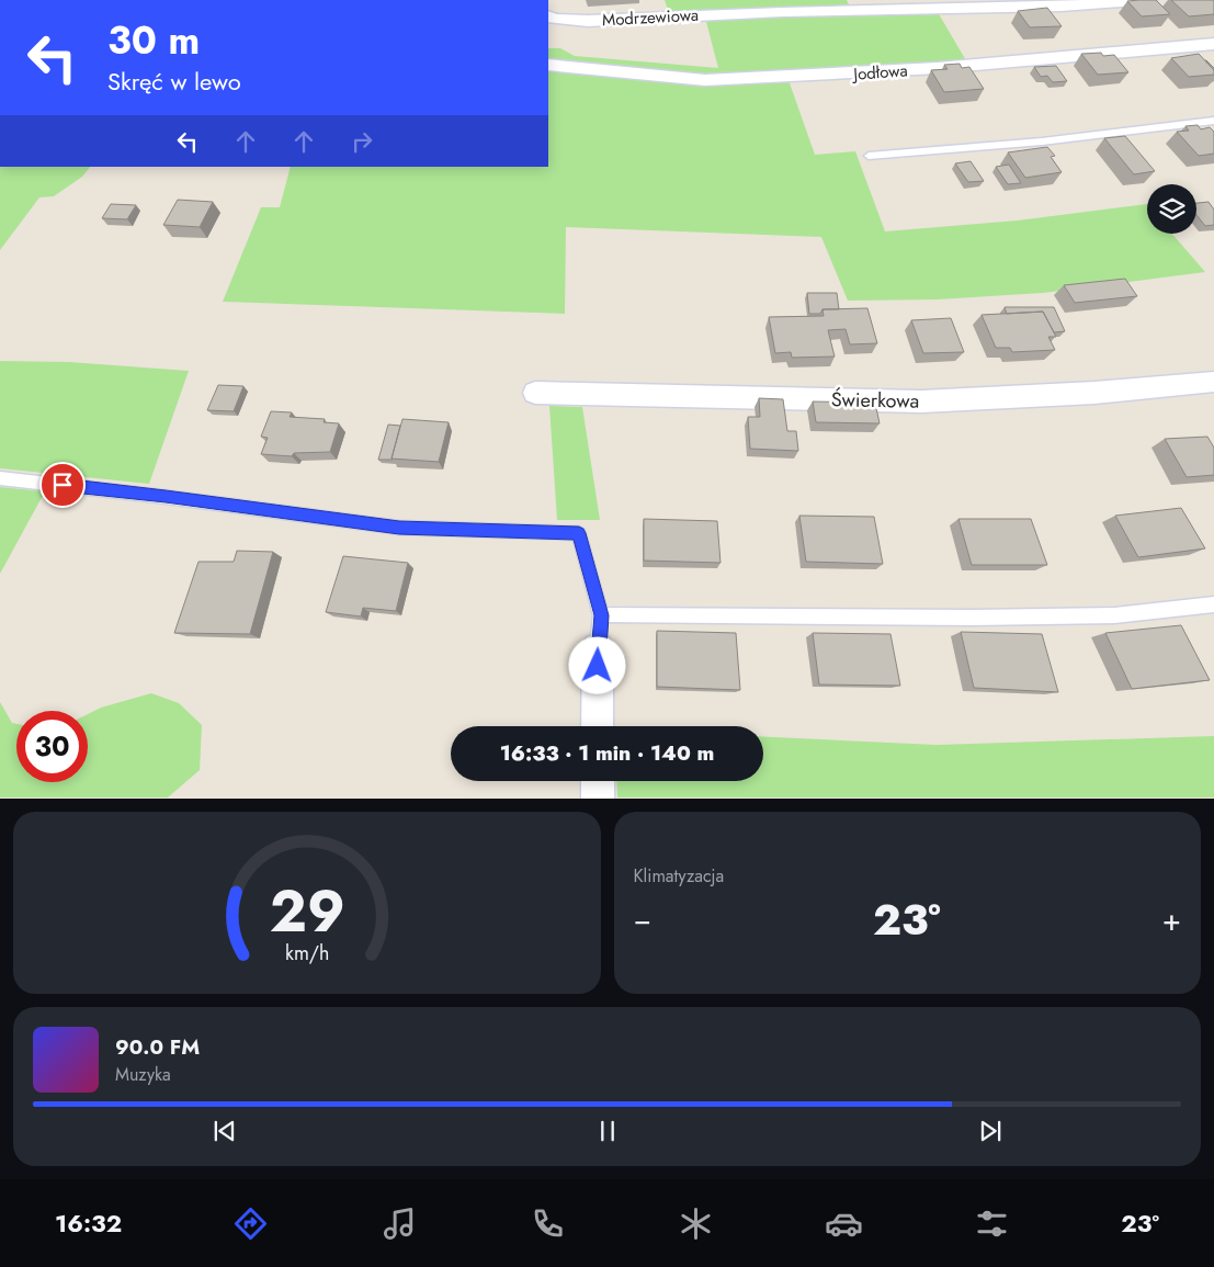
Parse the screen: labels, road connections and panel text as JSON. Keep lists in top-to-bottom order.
{
  "streets": {
    "street": ["Modrzewiowa", "Jodłowa", "Świerkowa"]
  },
  "page": {
    "turn": ["30 m", "Skręć w lewo"],
    "limit": "30",
    "trip": "16:33 · 1 min · 140 m",
    "tile": "Klimatyzacja",
    "heat": ["−", "23°", "+"],
    "song": ["90.0 FM", "Muzyka"],
    "tabs": ["16:32", "23°"],
    "gauge": ["29", "km/h"]
  }
}
